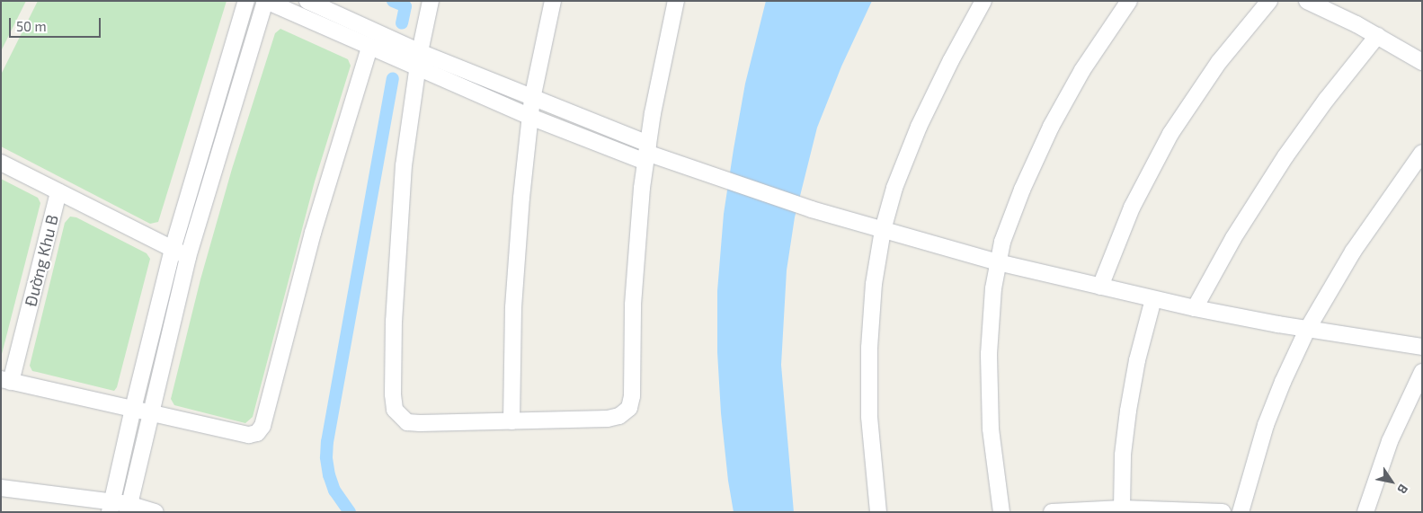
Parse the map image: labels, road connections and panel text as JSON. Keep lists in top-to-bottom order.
{
  "streets": {
    "street": ["Đường Khu B"]
  },
  "scale_bar": "50 m",
  "north": "bottom right"
}
